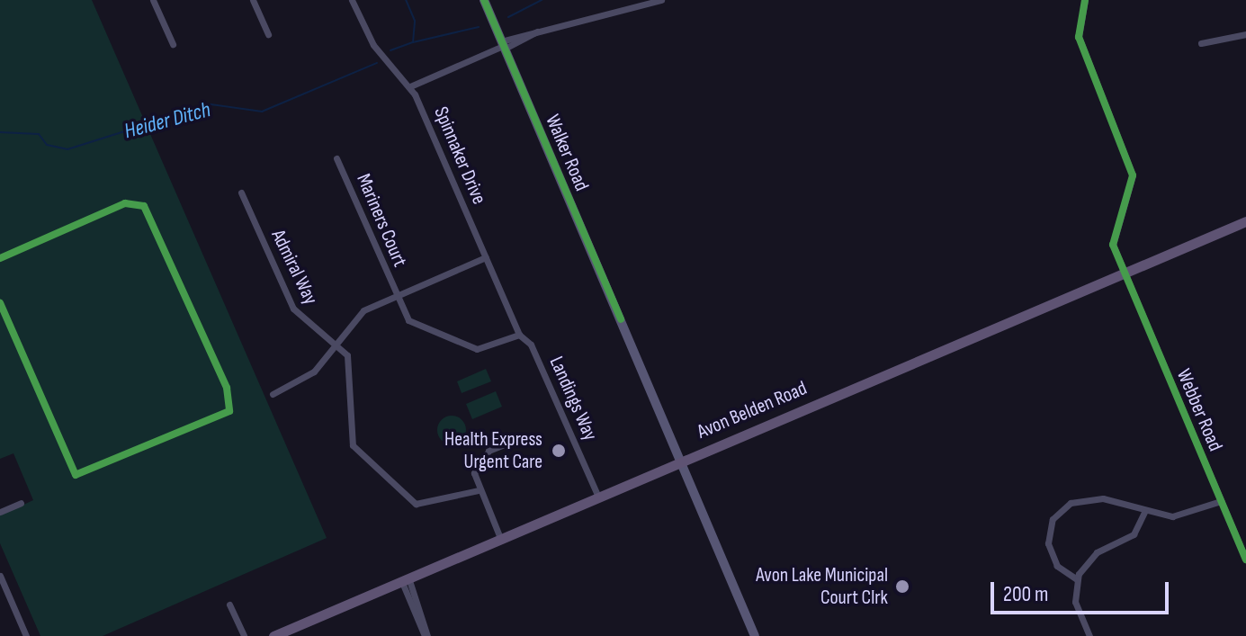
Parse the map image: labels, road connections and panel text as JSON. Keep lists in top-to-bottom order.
{
  "streets": {
    "main road": ["Avon Belden Road"],
    "street": [
      "Walker Road",
      "Spinnaker Drive",
      "Mariners Court",
      "Admiral Way",
      "Landings Way",
      "Webber Road"
    ]
  },
  "crossings": [
    ["Walker Road", "Avon Belden Road"],
    ["Spinnaker Drive", "Landings Way"],
    ["Landings Way", "Avon Belden Road"],
    ["Avon Belden Road", "Webber Road"]
  ],
  "water": ["Heider Ditch"],
  "places": ["Health Express Urgent Care", "Avon Lake Municipal Court Clrk"],
  "scale_bar": "200 m"
}
